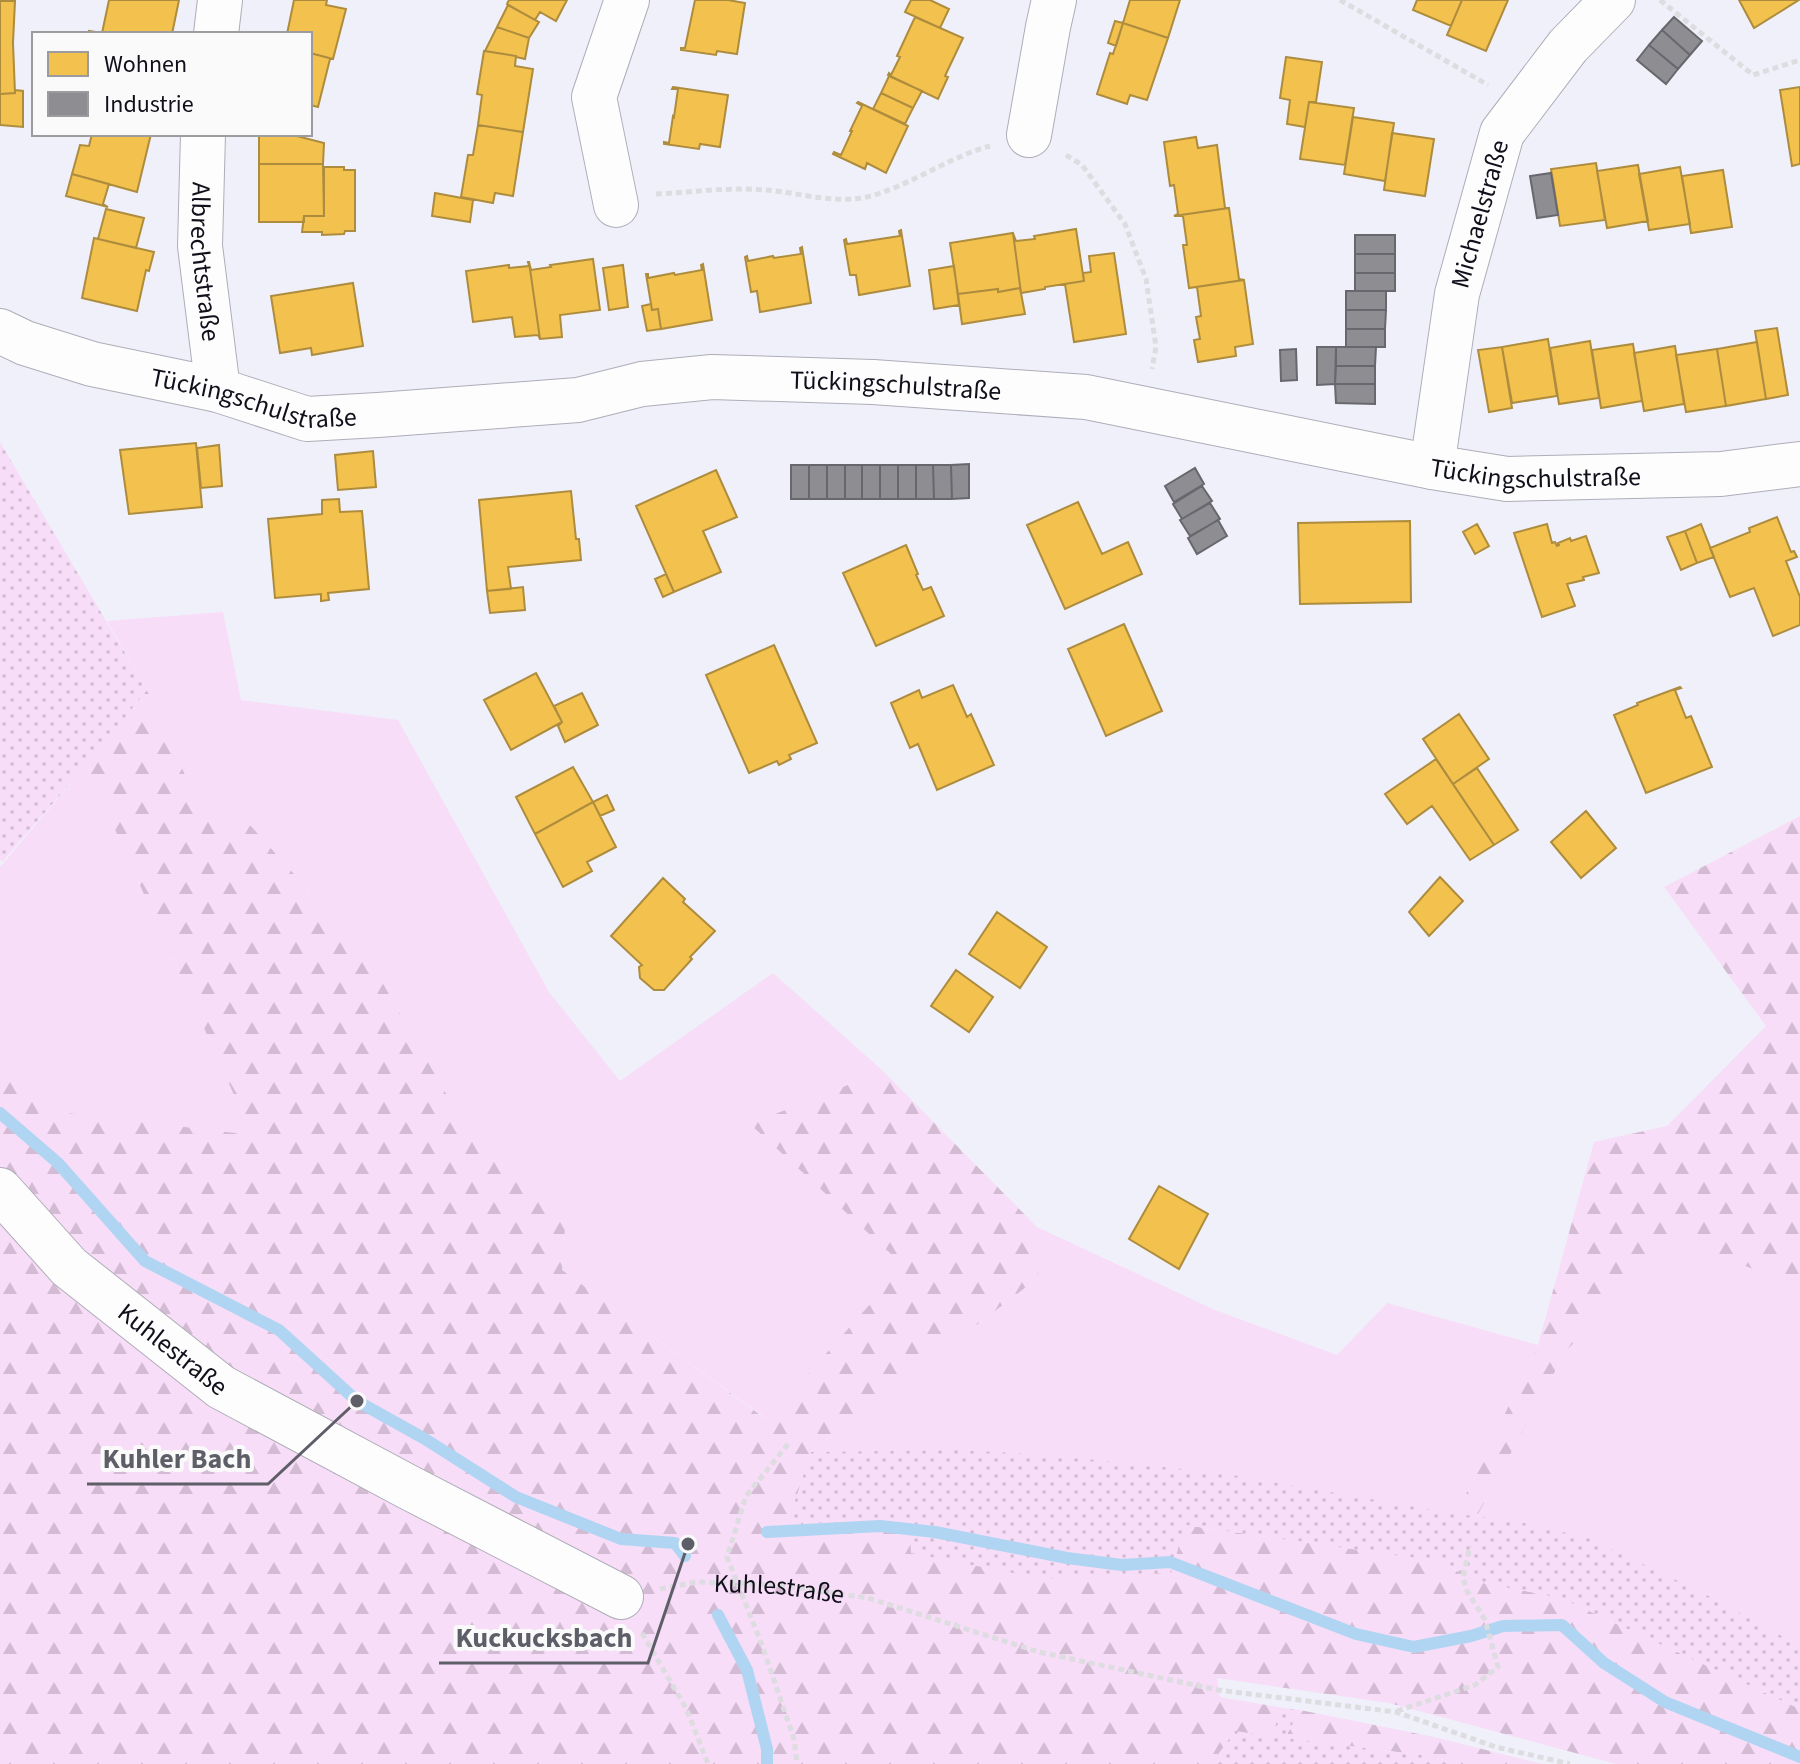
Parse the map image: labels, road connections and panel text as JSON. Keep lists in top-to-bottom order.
{
  "streets": {
    "street": [
      "Michaelstraße",
      "Albrechtstraße",
      "Tückingschulstraße",
      "Kuhlestraße"
    ]
  },
  "crossings": [
    ["Michaelstraße", "Tückingschulstraße"],
    ["Albrechtstraße", "Tückingschulstraße"]
  ],
  "places": ["Kuhler Bach", "Kuckucksbach"],
  "legend": ["Wohnen", "Industrie"]
}
